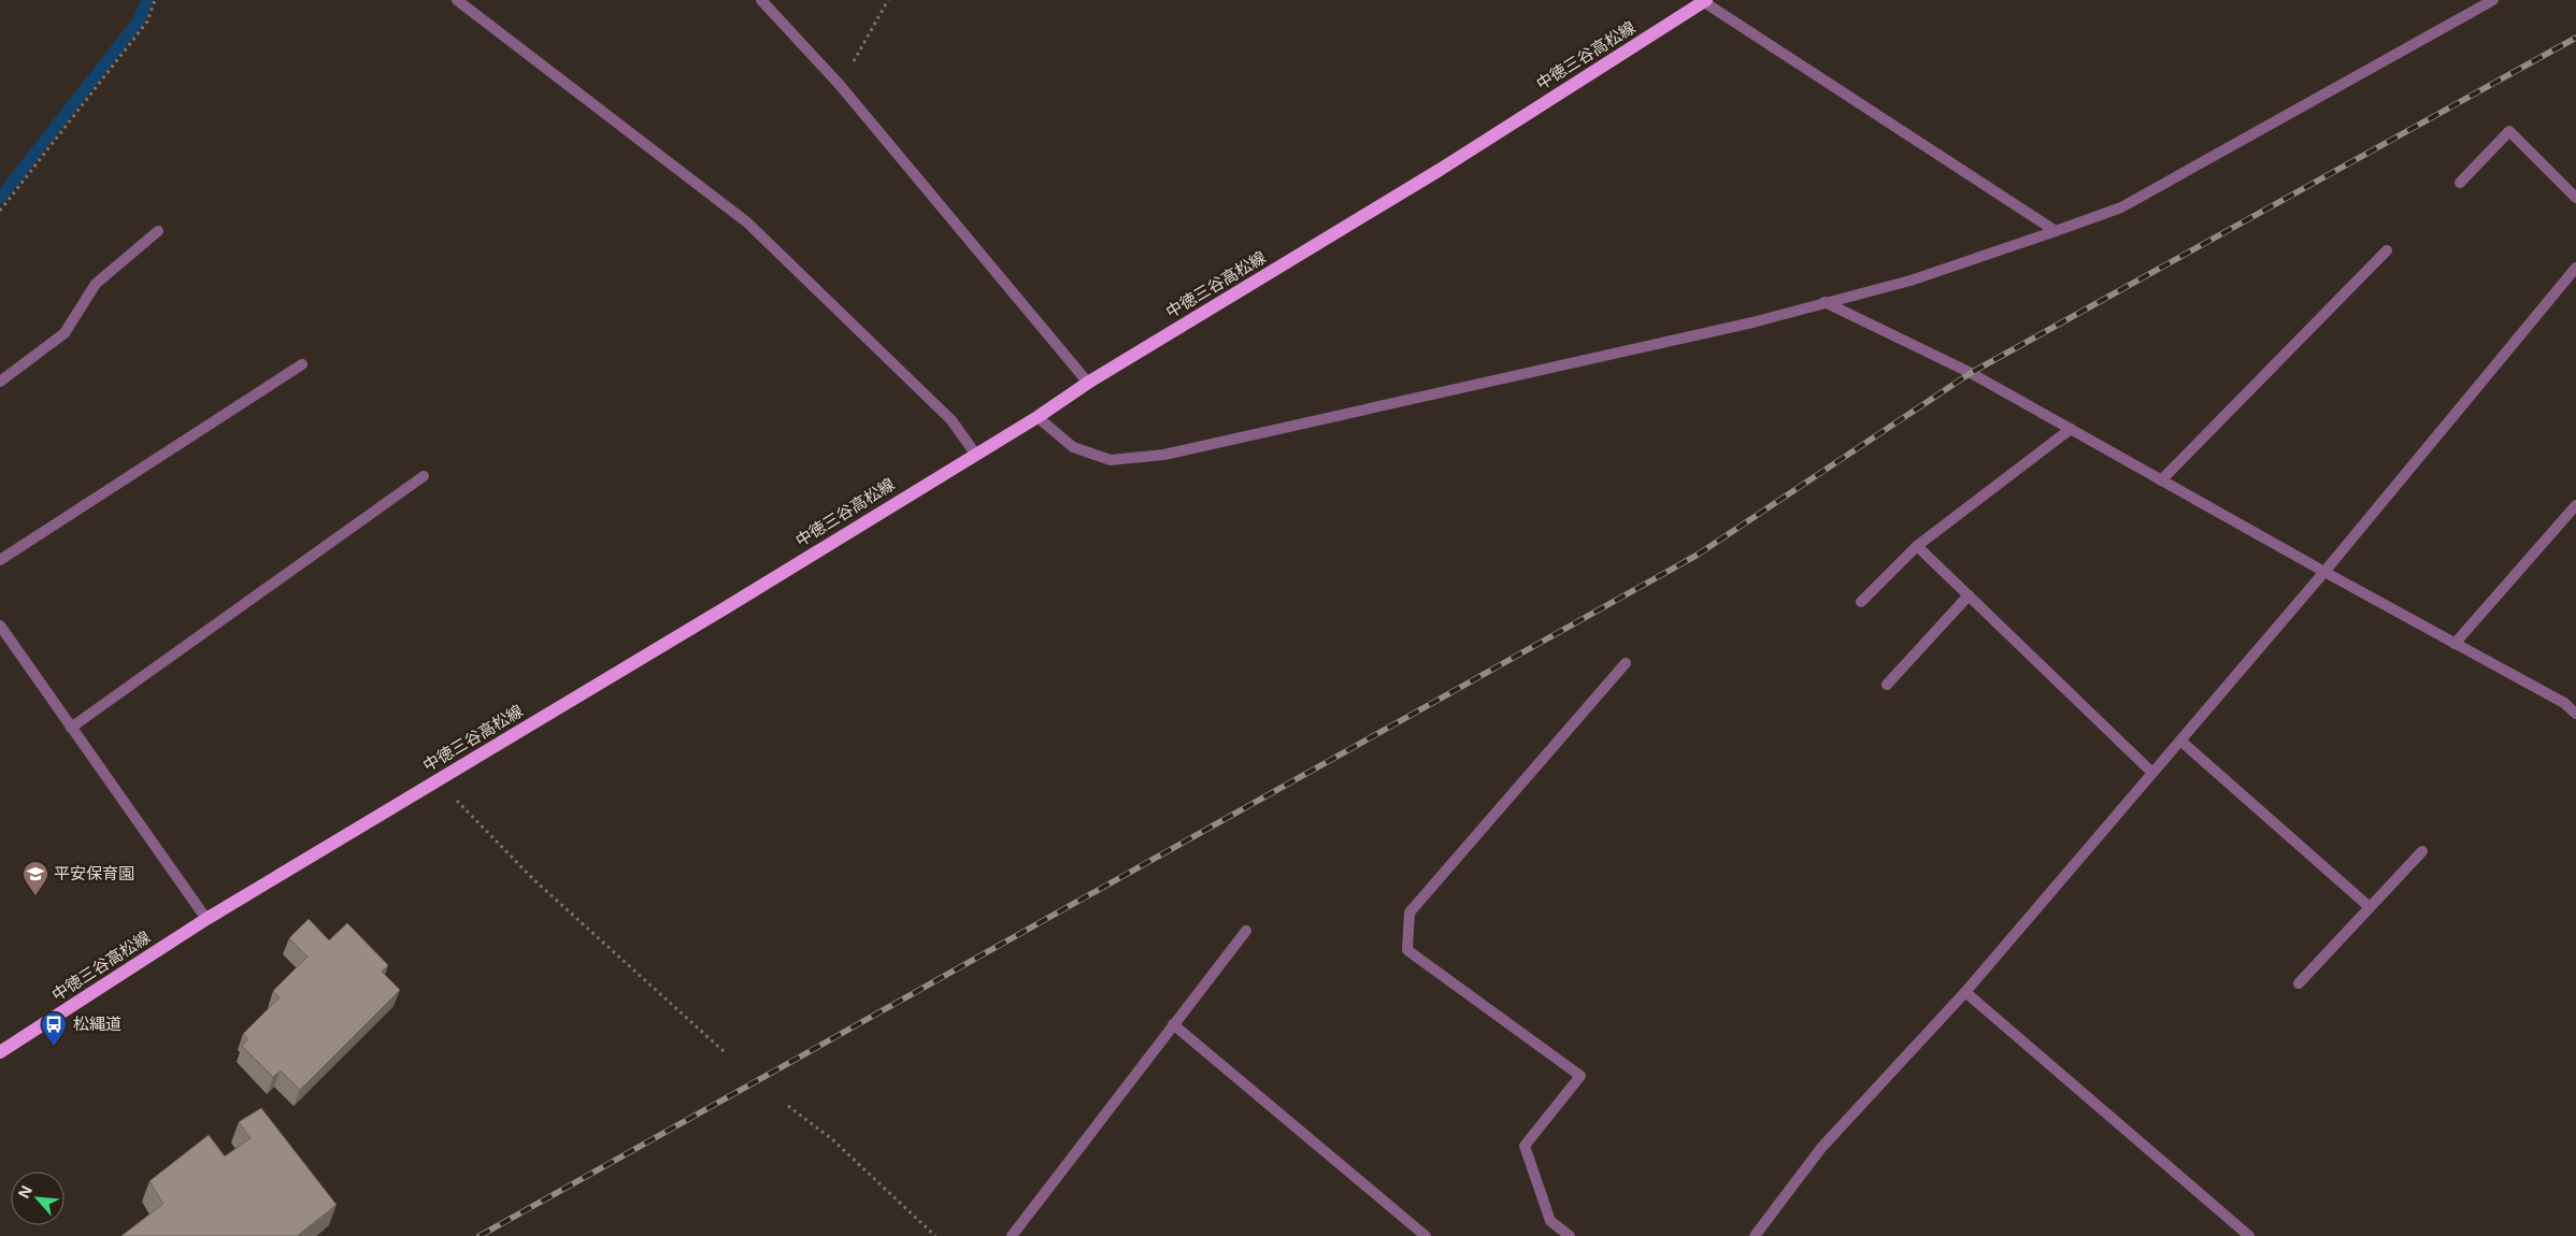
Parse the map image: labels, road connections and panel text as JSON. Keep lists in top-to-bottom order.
{
  "streets": {
    "main road": ["中徳三谷高松線"]
  },
  "places": {
    "school or university": ["平安保育園"],
    "bus stop": ["松縄道"]
  },
  "north": "top left"
}
